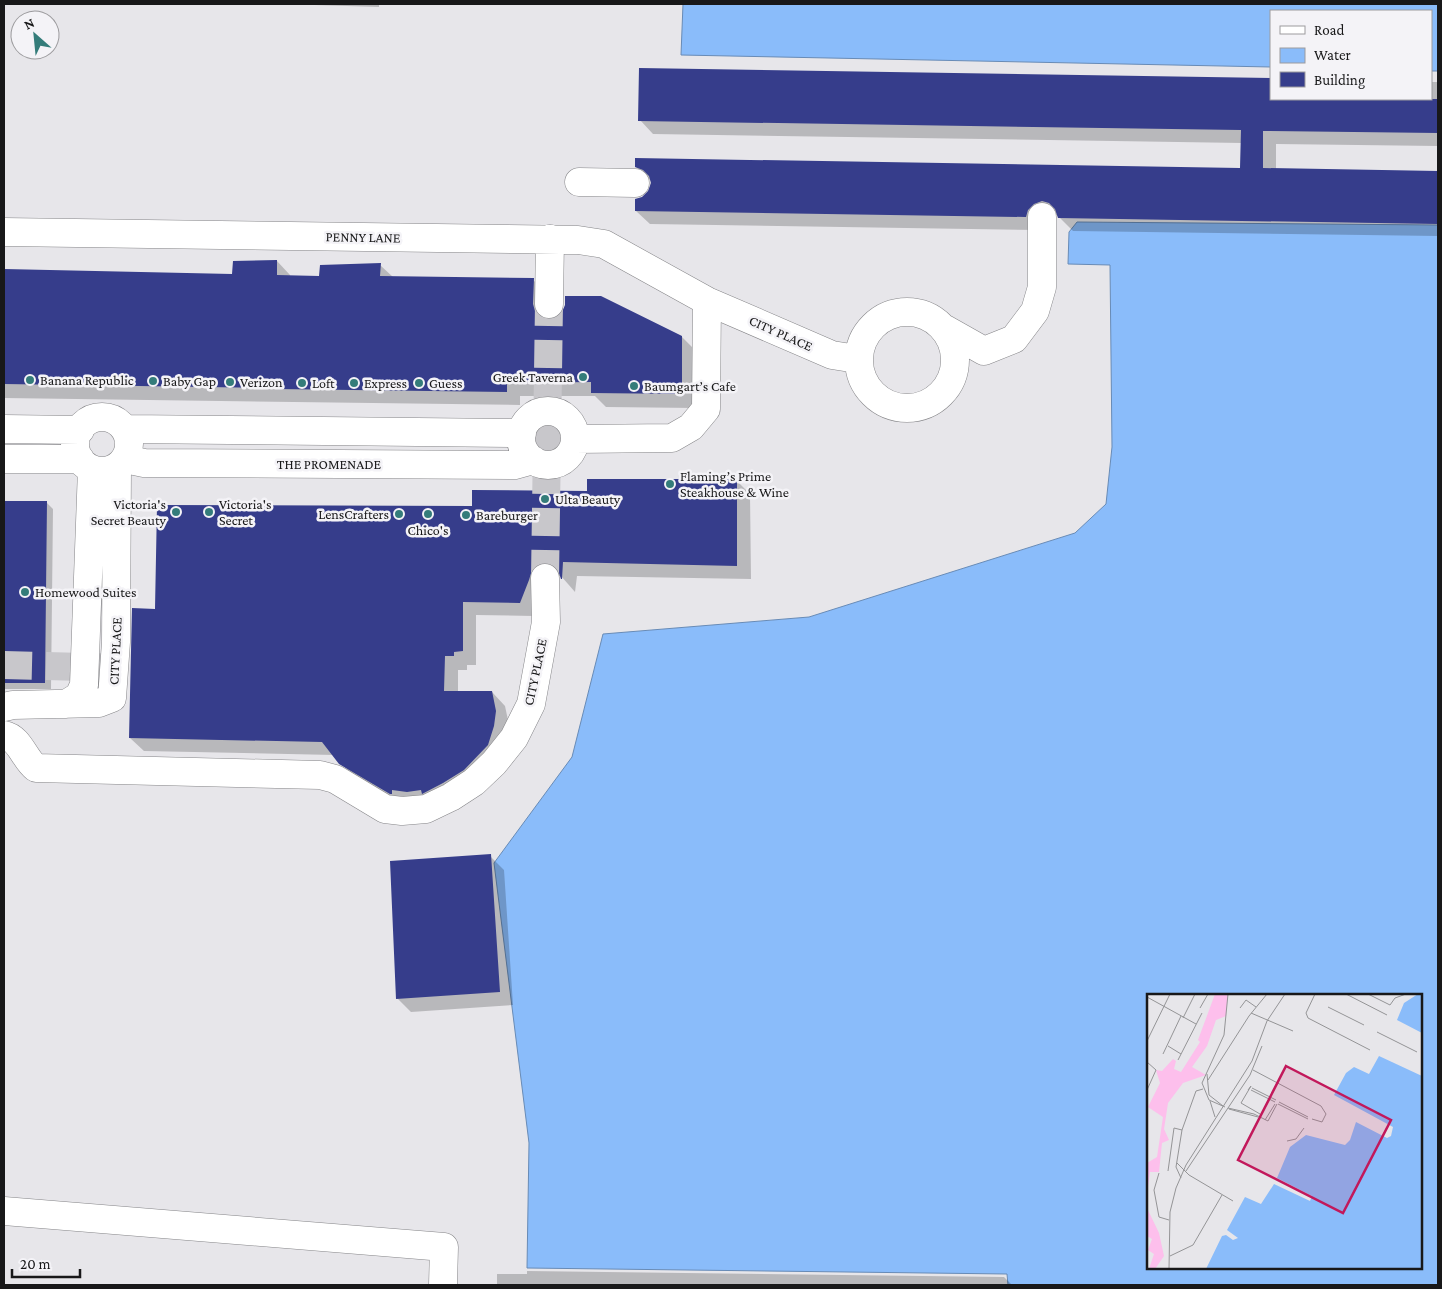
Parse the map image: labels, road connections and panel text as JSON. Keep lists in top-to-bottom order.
{
  "streets": {
    "street": ["PENNY LANE", "CITY PLACE", "THE PROMENADE"]
  },
  "crossings": [
    ["PENNY LANE", "CITY PLACE"],
    ["CITY PLACE", "THE PROMENADE"]
  ],
  "places": [
    "Greek Taverna",
    "Banana Republic",
    "Baby Gap",
    "Verizon",
    "Loft",
    "Express",
    "Guess",
    "Baumgart’s Cafe",
    "Flaming’s Prime Steakhouse & Wine",
    "Ulta Beauty",
    "Victoria's Secret Beauty",
    "Victoria's Secret",
    "LensCrafters",
    "Chico's",
    "Bareburger",
    "Homewood Suites"
  ],
  "legend": ["Road", "Water", "Building"],
  "scale_bar": "20 m",
  "north": "top left"
}
